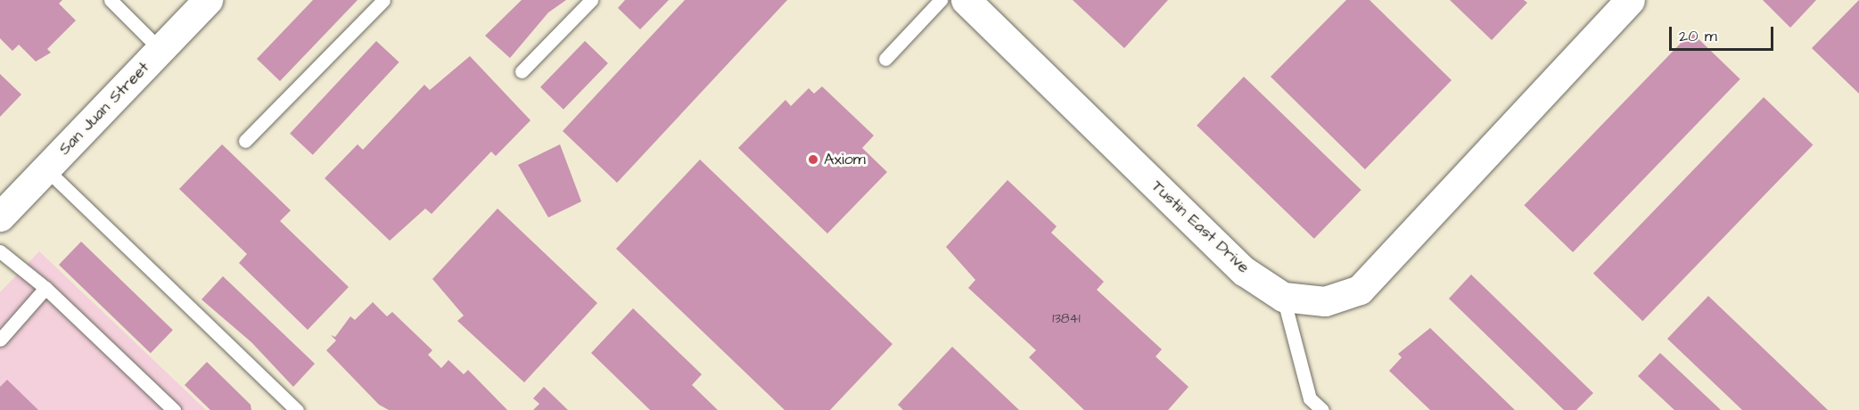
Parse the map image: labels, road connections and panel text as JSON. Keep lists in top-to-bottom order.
{
  "streets": {
    "street": ["San Juan Street", "Tustin East Drive"]
  },
  "places": ["Axiom"],
  "house_numbers": ["13841"],
  "scale_bar": "20 m"
}
